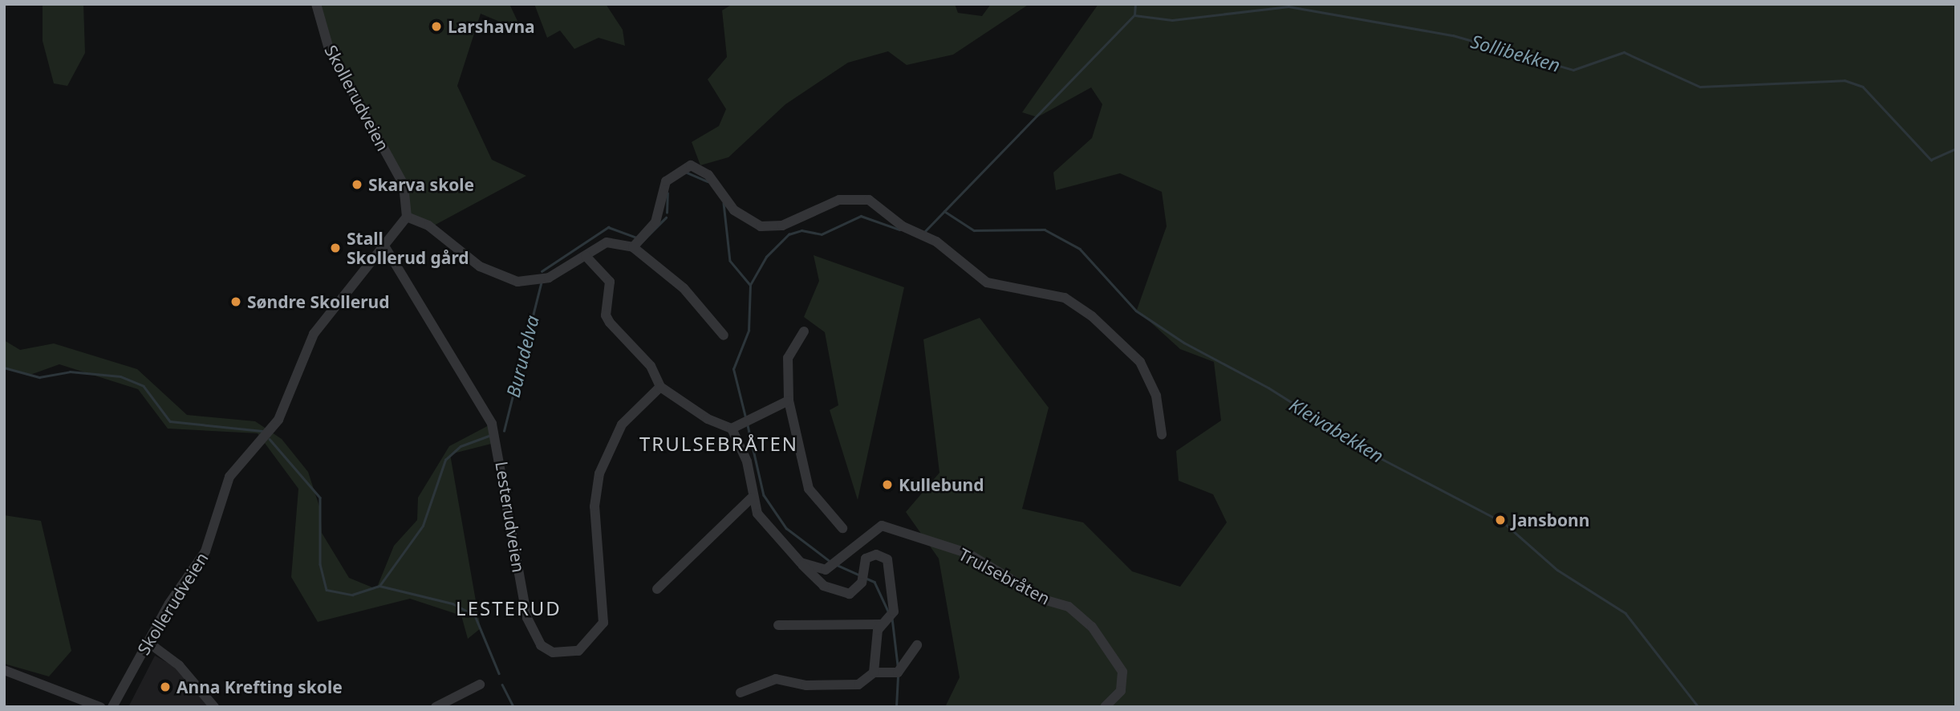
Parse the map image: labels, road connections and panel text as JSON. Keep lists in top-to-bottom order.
{
  "streets": {
    "street": ["Skollerudveien", "Lesterudveien", "Trulsebråten"]
  },
  "crossings": [
    ["Skollerudveien", "Lesterudveien"]
  ],
  "districts": ["TRULSEBRÅTEN", "LESTERUD"],
  "water": ["Sollibekken", "Burudelva", "Kleivabekken"],
  "places": [
    "Larshavna",
    "Skarva skole",
    "Stall Skollerud gård",
    "Søndre Skollerud",
    "Kullebund",
    "Jansbonn",
    "Anna Krefting skole"
  ]
}
